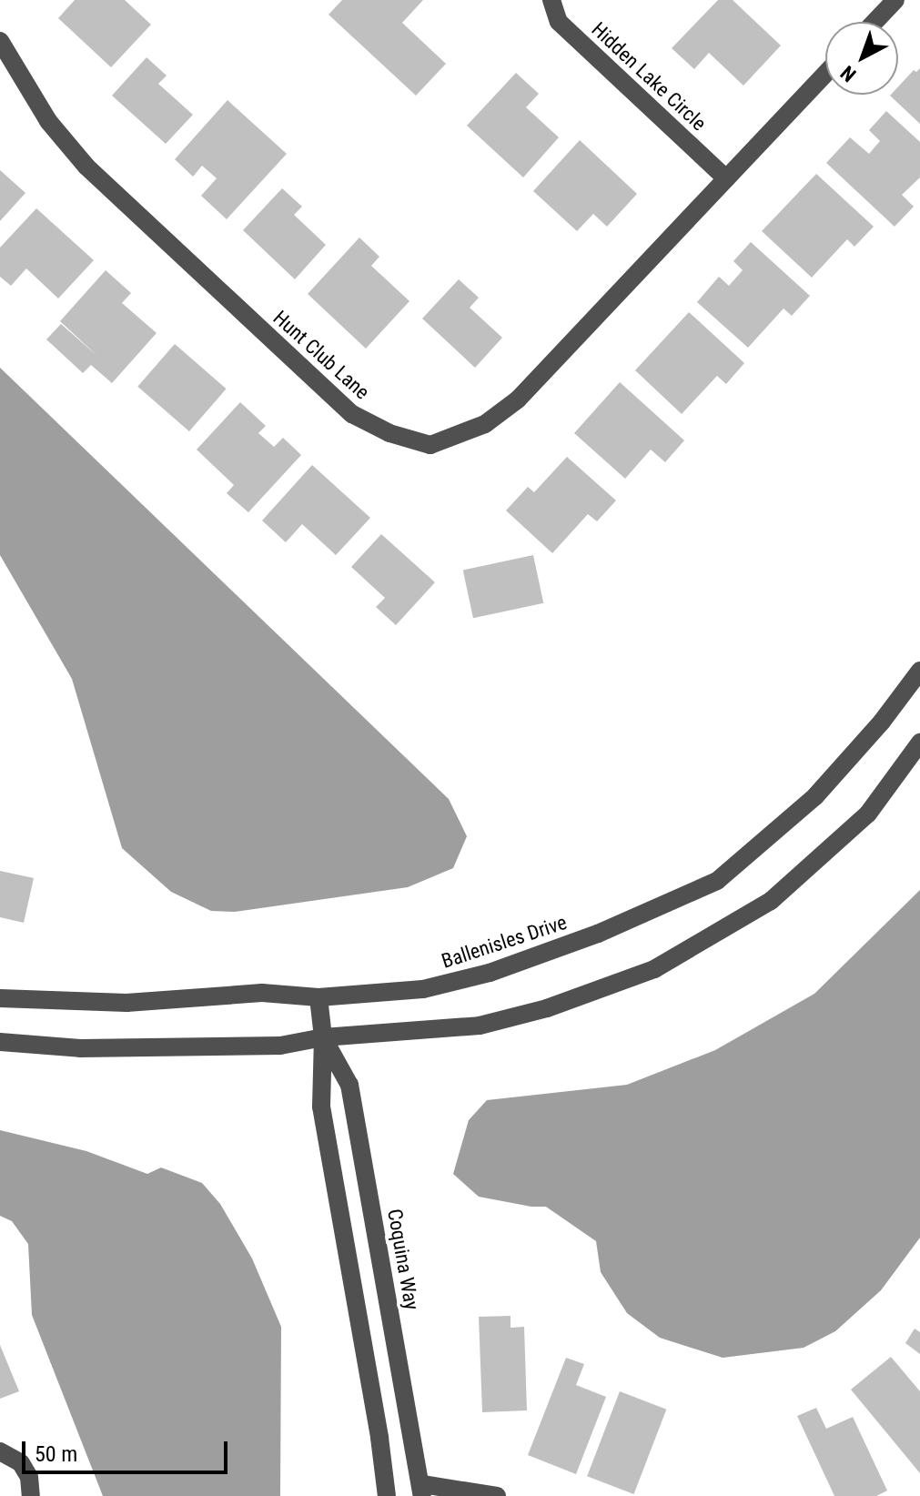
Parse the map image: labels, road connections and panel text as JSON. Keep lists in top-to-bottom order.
{
  "streets": {
    "street": [
      "Hidden Lake Circle",
      "Hunt Club Lane",
      "Ballenisles Drive",
      "Coquina Way"
    ]
  },
  "crossings": [
    ["Hidden Lake Circle", "Hunt Club Lane"],
    ["Ballenisles Drive", "Coquina Way"]
  ],
  "scale_bar": "50 m",
  "north": "bottom left"
}
